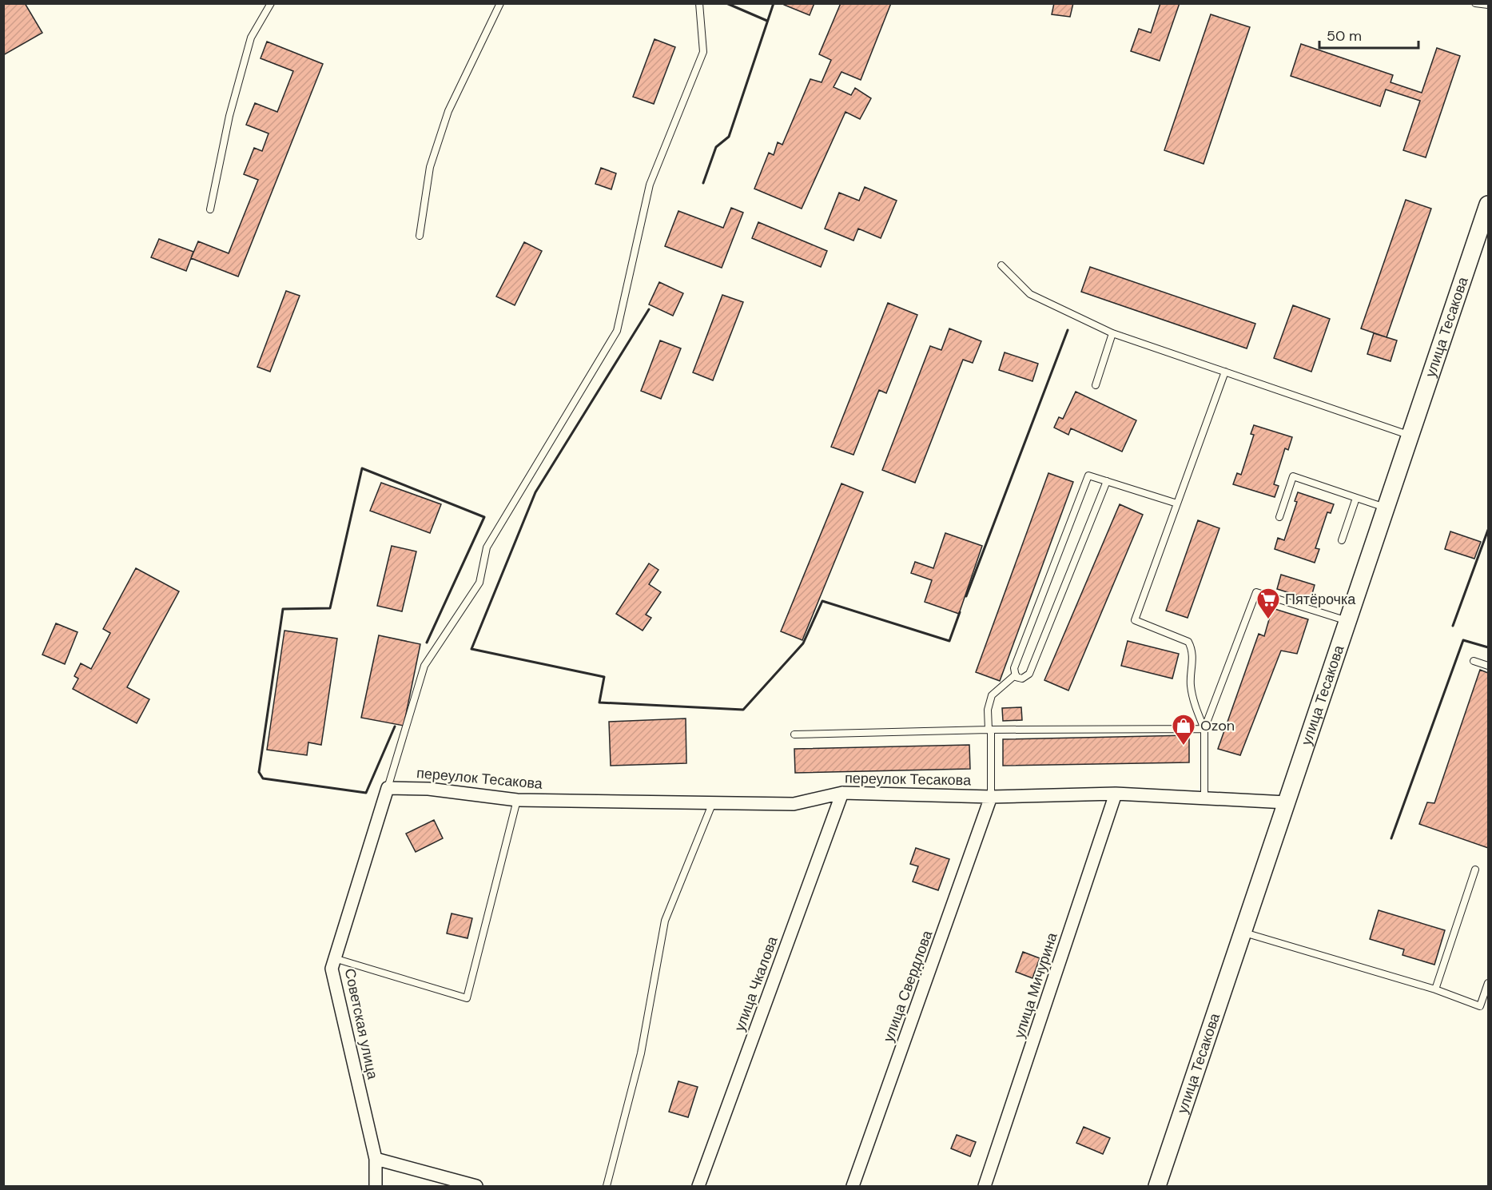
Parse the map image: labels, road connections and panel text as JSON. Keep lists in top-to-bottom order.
{
  "streets": {
    "main road": ["улица Тесакова"],
    "street": [
      "переулок Тесакова",
      "улица Чкалова",
      "улица Мичурина",
      "улица Свердлова",
      "Советская улица"
    ]
  },
  "crossings": [
    ["улица Тесакова", "переулок Тесакова"],
    ["переулок Тесакова", "улица Чкалова"],
    ["переулок Тесакова", "улица Мичурина"],
    ["переулок Тесакова", "улица Свердлова"],
    ["переулок Тесакова", "Советская улица"]
  ],
  "places": {
    "supermarket": ["Пятёрочка"],
    "shop": ["Ozon"]
  },
  "scale_bar": "50 m"
}
